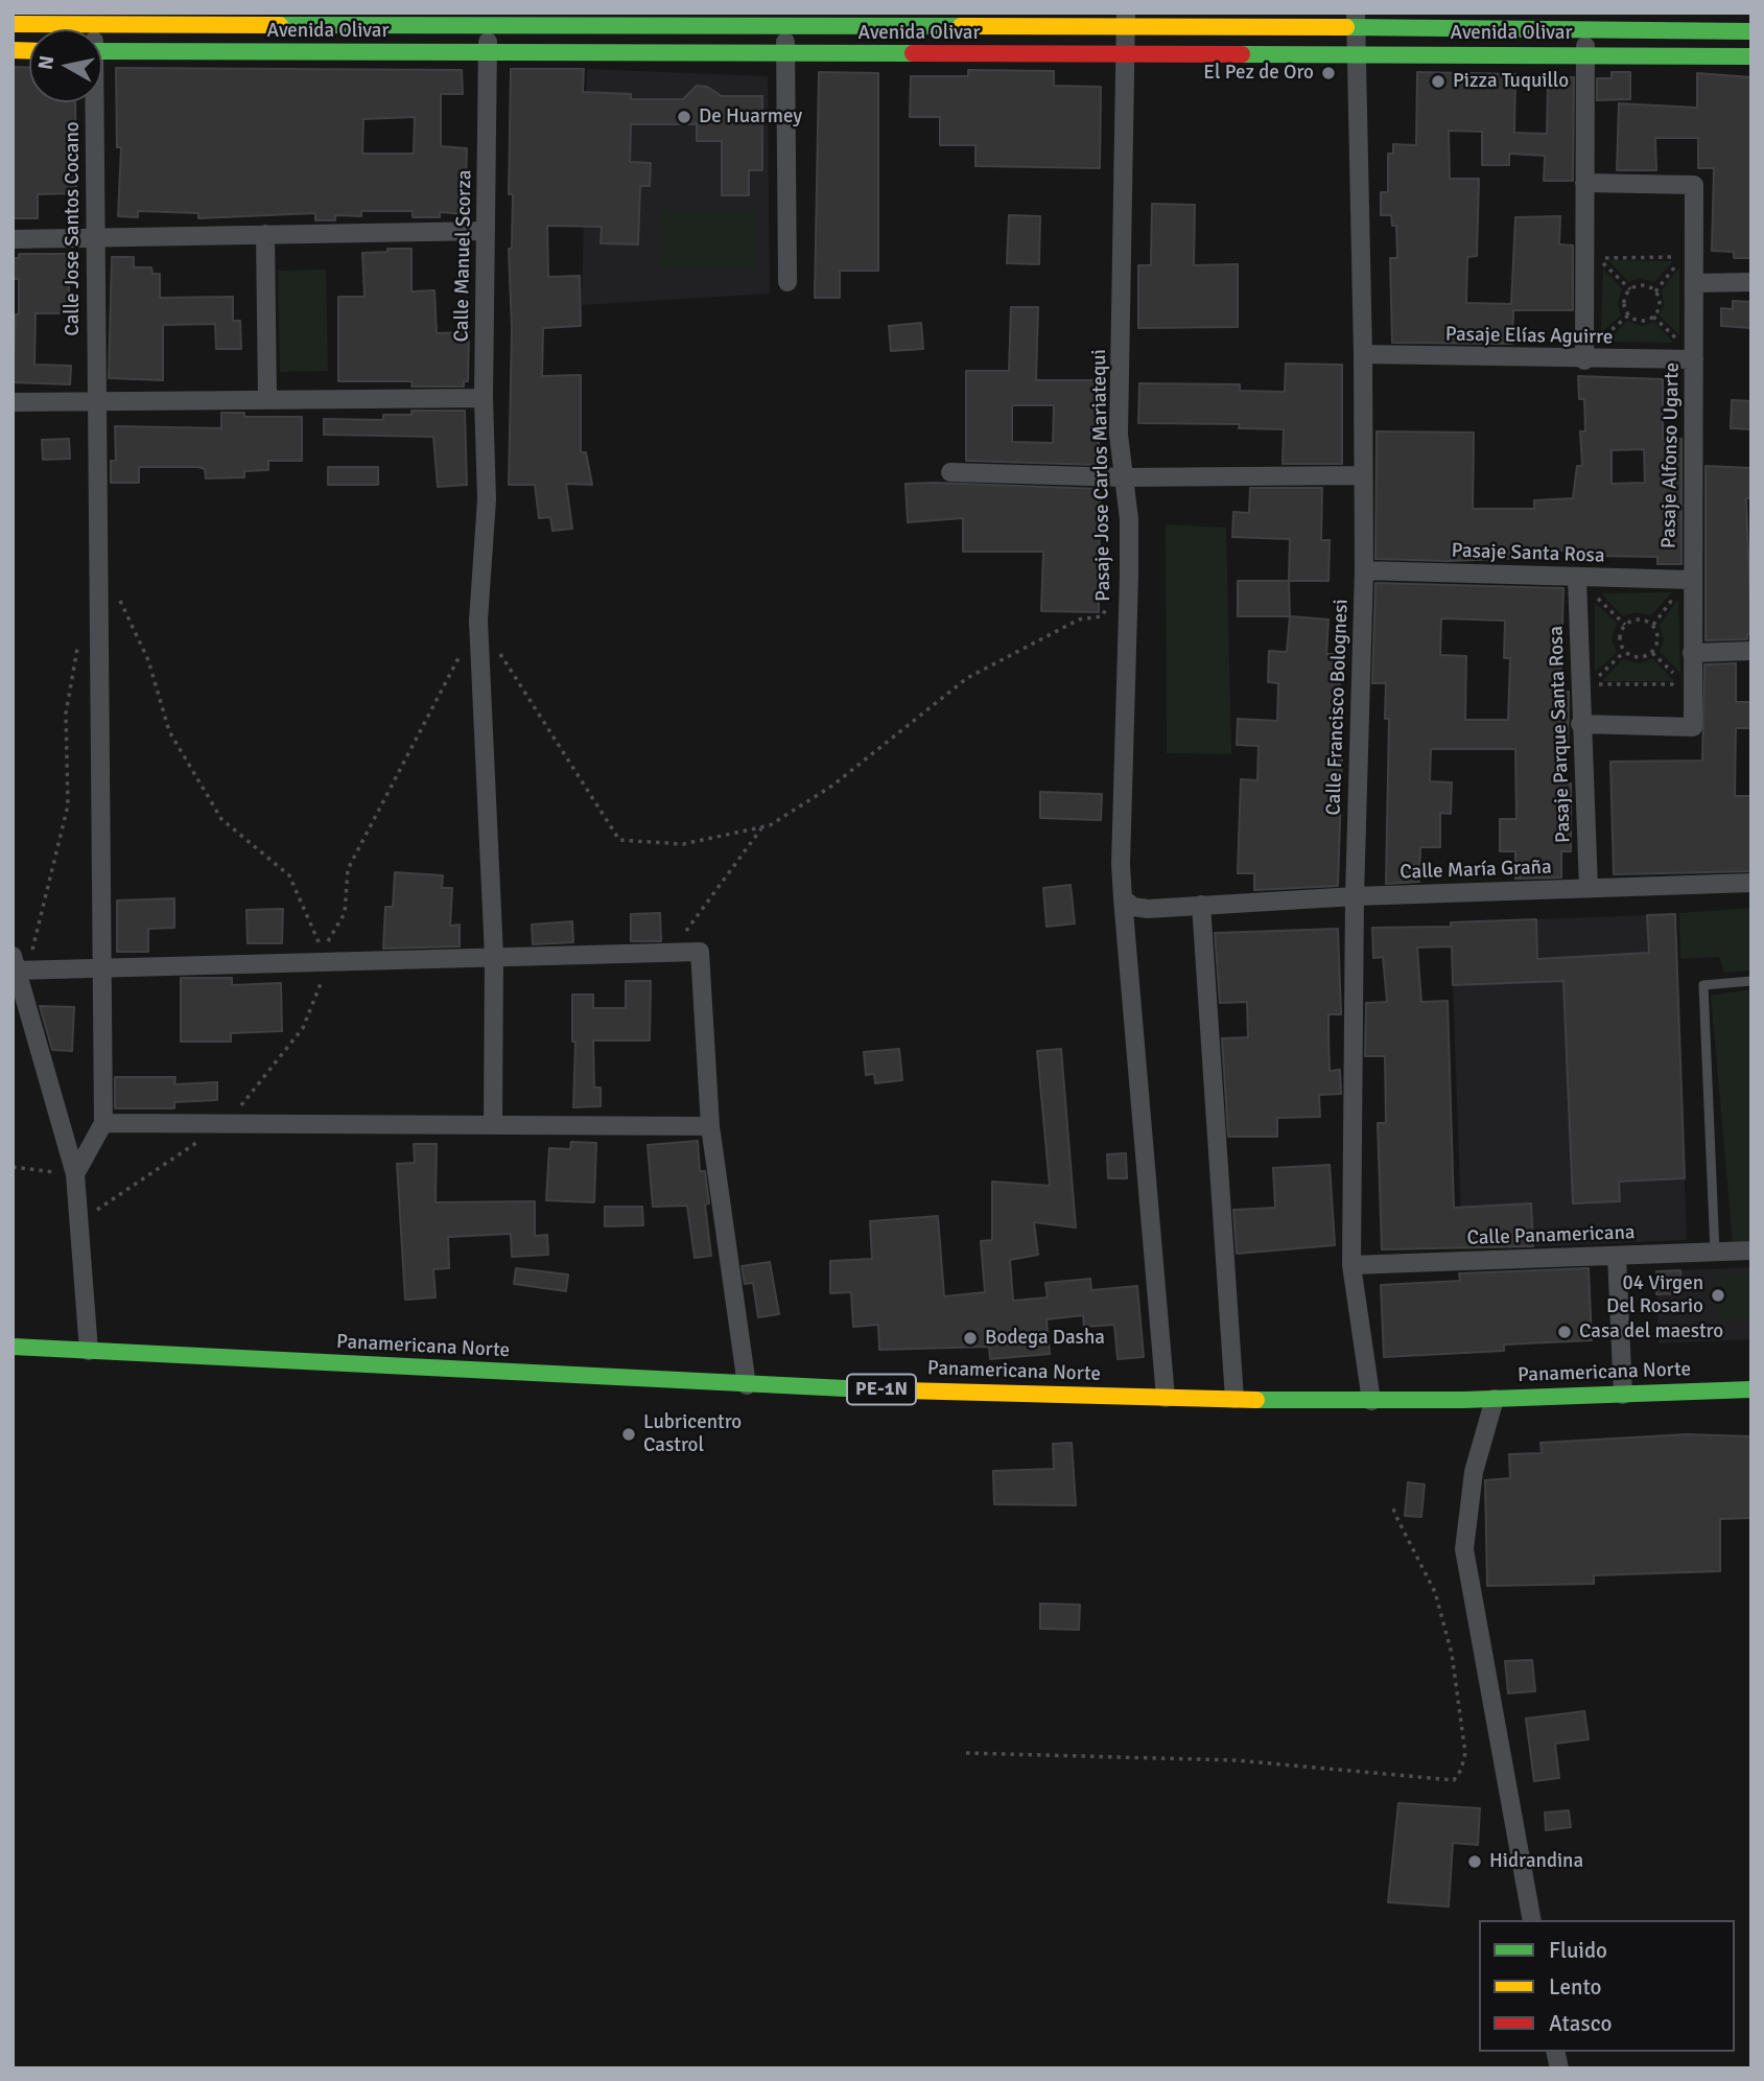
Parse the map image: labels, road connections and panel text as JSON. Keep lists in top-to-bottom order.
{
  "streets": {
    "main road": ["Avenida Olivar", "Panamericana Norte", "PE-1N"],
    "street": [
      "Calle Jose Santos Cocano",
      "Calle Manuel Scorza",
      "Pasaje Elías Aguirre",
      "Pasaje Alfonso Ugarte",
      "Pasaje Jose Carlos Mariatequi",
      "Pasaje Santa Rosa",
      "Calle Francisco Bolognesi",
      "Pasaje Parque Santa Rosa",
      "Calle María Graña",
      "Calle Panamericana"
    ]
  },
  "crossings": [
    ["Avenida Olivar", "Calle Manuel Scorza"],
    ["Avenida Olivar", "Pasaje Jose Carlos Mariatequi"],
    ["Avenida Olivar", "Calle Francisco Bolognesi"],
    ["Pasaje Elías Aguirre", "Pasaje Alfonso Ugarte"],
    ["Pasaje Elías Aguirre", "Calle Francisco Bolognesi"],
    ["Pasaje Alfonso Ugarte", "Pasaje Santa Rosa"],
    ["Pasaje Alfonso Ugarte", "Pasaje Parque Santa Rosa"],
    ["Pasaje Jose Carlos Mariatequi", "Panamericana Norte"],
    ["Pasaje Santa Rosa", "Calle Francisco Bolognesi"],
    ["Pasaje Santa Rosa", "Pasaje Parque Santa Rosa"],
    ["Calle Francisco Bolognesi", "Calle María Graña"],
    ["Calle Francisco Bolognesi", "Calle Panamericana"],
    ["Calle Francisco Bolognesi", "Panamericana Norte"],
    ["Pasaje Parque Santa Rosa", "Calle María Graña"]
  ],
  "places": [
    "El Pez de Oro",
    "Pizza Tuquillo",
    "De Huarmey",
    "04 Virgen Del Rosario",
    "Casa del maestro",
    "Bodega Dasha",
    "Lubricentro Castrol",
    "Hidrandina"
  ],
  "legend": ["Fluido", "Lento", "Atasco"],
  "north": "left"
}
